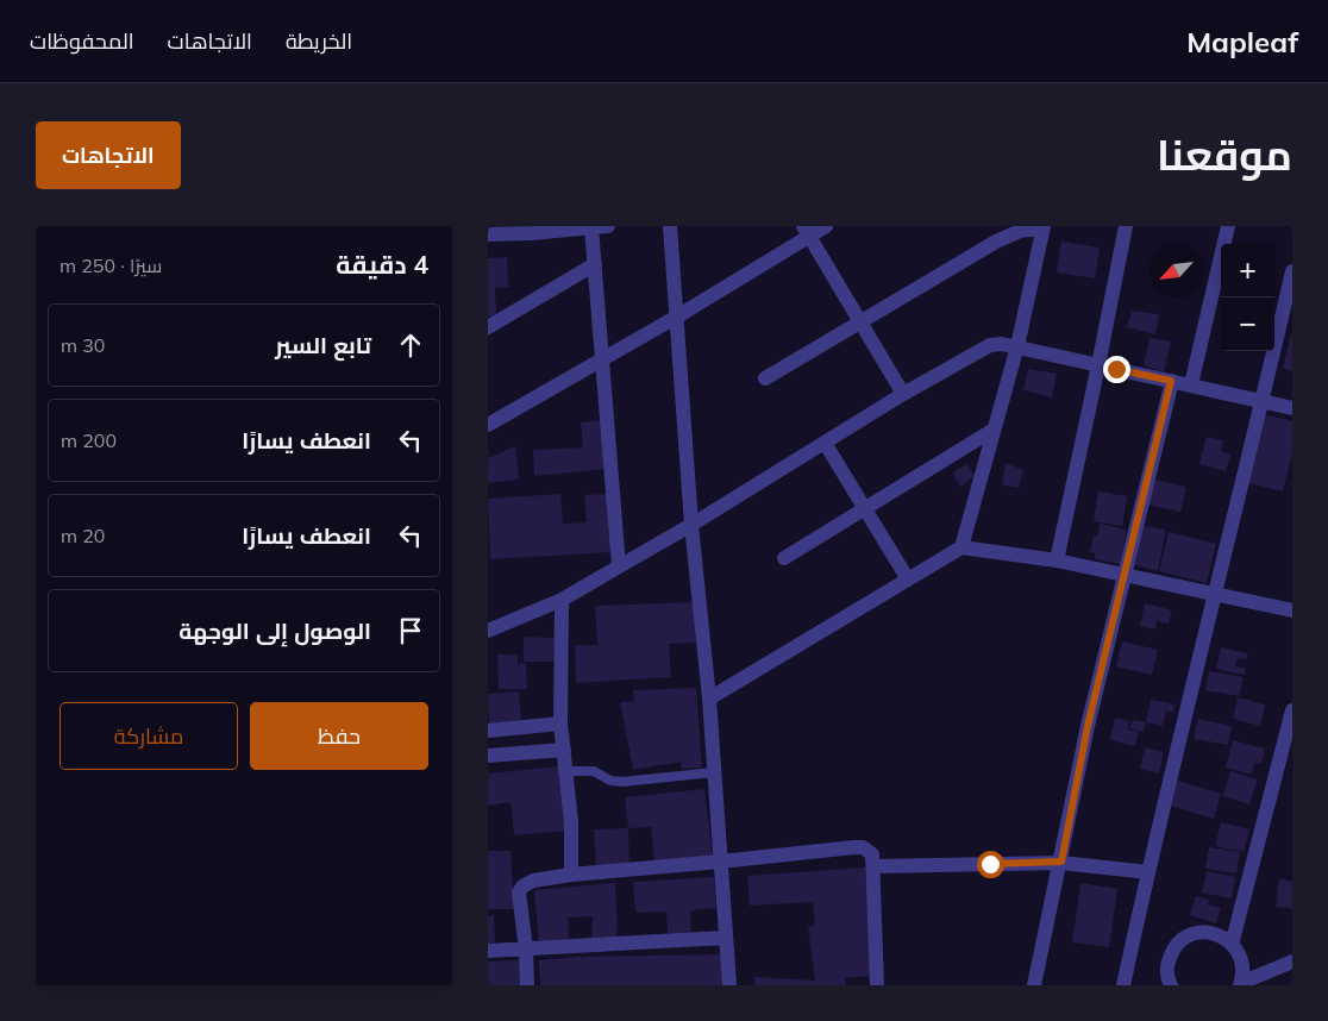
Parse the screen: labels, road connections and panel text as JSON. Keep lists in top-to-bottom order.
{
  "north": "bottom left",
  "page": {
    "header": "Mapleaf",
    "nav": ["الخريطة", "الاتجاهات", "المحفوظات"],
    "title": "موقعنا",
    "buttons": [
      "الاتجاهات",
      ["حفظ", "مشاركة"]
    ],
    "heading": ["4 دقيقة", "سيرًا · 250 m"],
    "map_buttons": ["+", "−"],
    "list": [
      ["تابع السير", "30 m"],
      ["انعطف يسارًا", "200 m"],
      ["انعطف يسارًا", "20 m"],
      "الوصول إلى الوجهة"
    ]
  }
}
